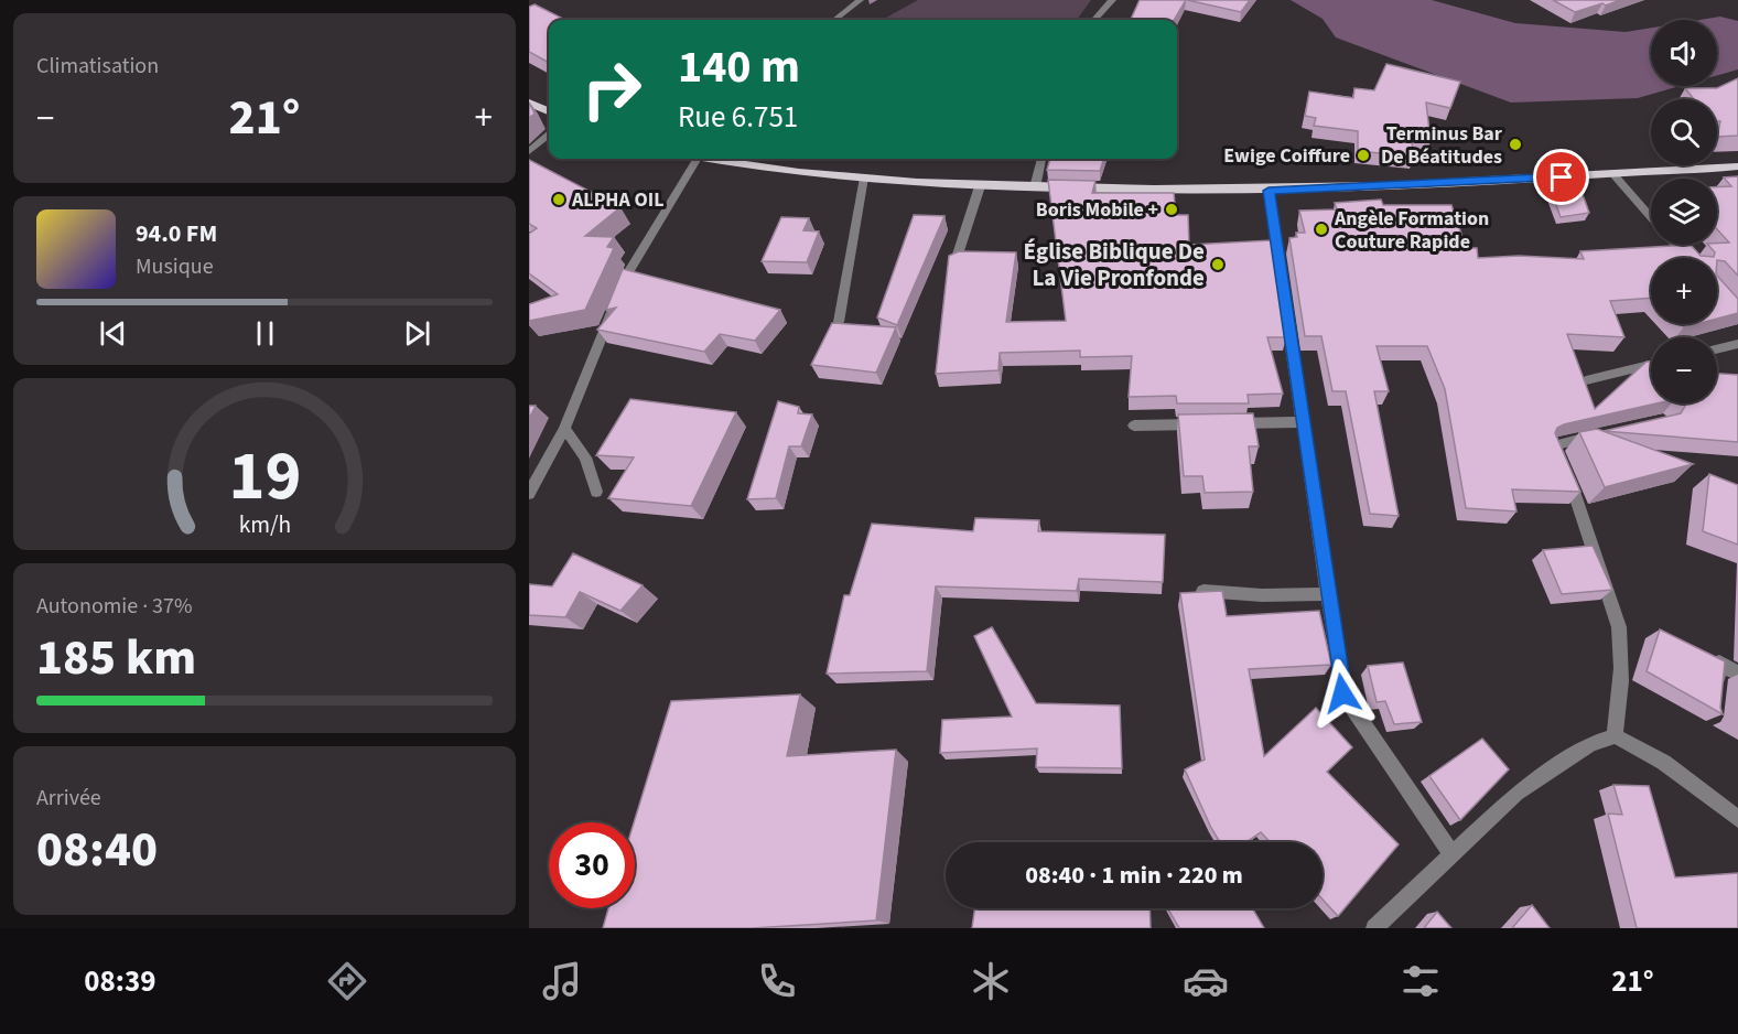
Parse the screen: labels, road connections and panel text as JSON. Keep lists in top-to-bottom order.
{
  "places": [
    "Terminus Bar De Béatitudes",
    "Ewige Coiffure",
    "ALPHA OIL",
    "Boris Mobile +",
    "Angèle Formation Couture Rapide",
    "Église Biblique De La Vie Pronfonde"
  ],
  "page": {
    "tile": [
      "Climatisation",
      ["Autonomie · 37%", "185 km"],
      ["Arrivée", "08:40"]
    ],
    "map_buttons": ["+", "−"],
    "turn": ["140 m", "Rue 6.751"],
    "heat": ["−", "21°", "+"],
    "song": ["94.0 FM", "Musique"],
    "limit": "30",
    "trip": "08:40 · 1 min · 220 m",
    "tabs": ["08:39", "21°"],
    "gauge": ["19", "km/h"]
  }
}
